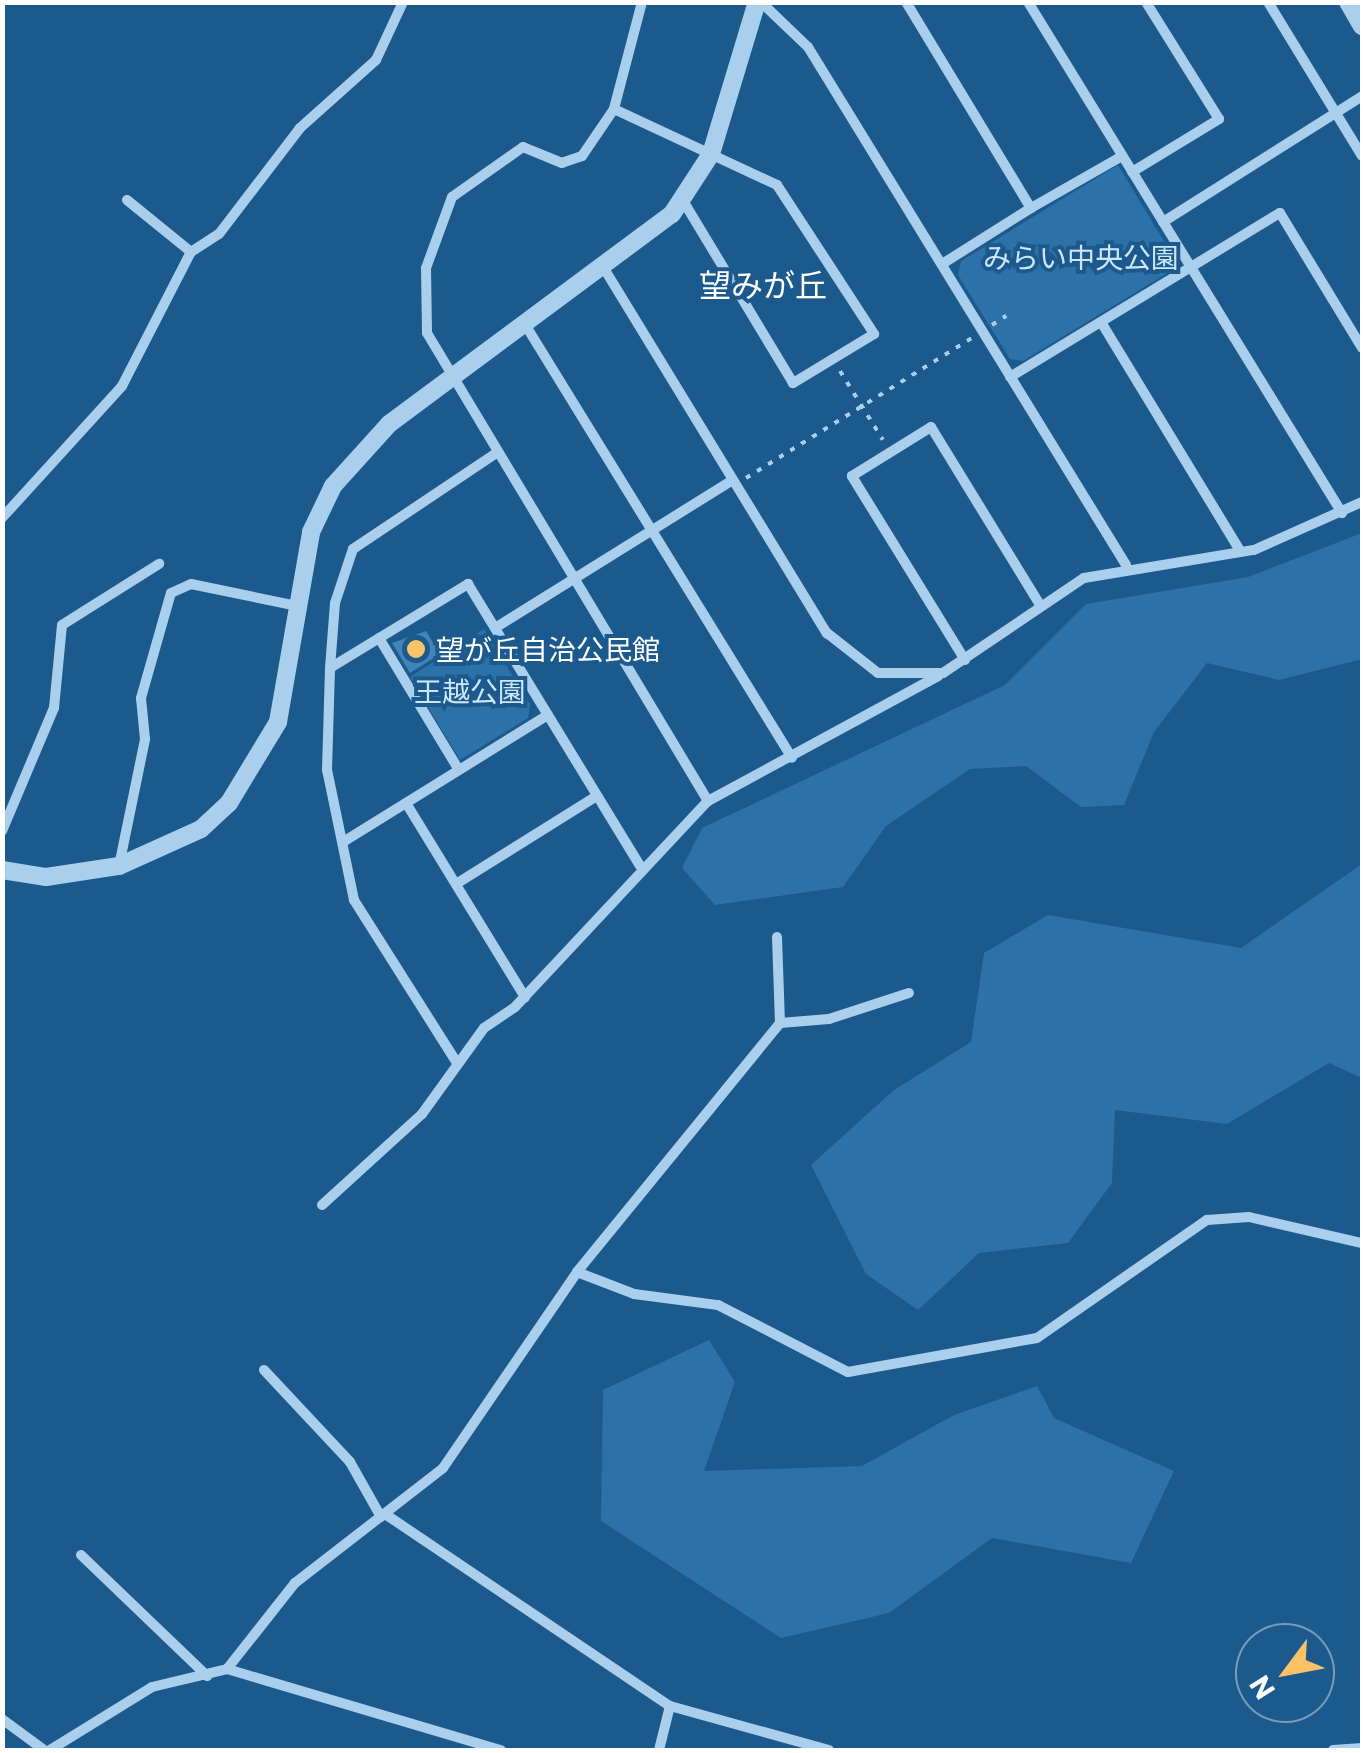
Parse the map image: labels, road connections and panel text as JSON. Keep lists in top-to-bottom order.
{
  "districts": ["望みが丘"],
  "parks": ["みらい中央公園", "王越公園"],
  "places": ["望が丘自治公民館"],
  "north": "bottom left"
}
